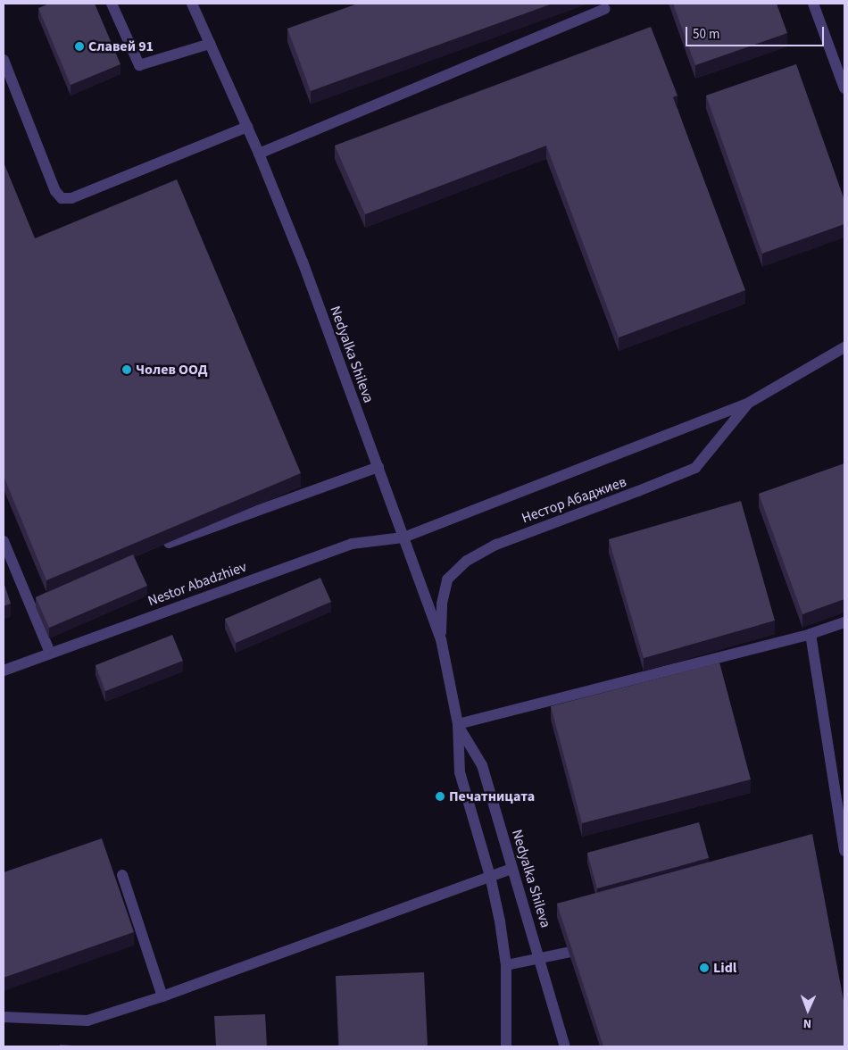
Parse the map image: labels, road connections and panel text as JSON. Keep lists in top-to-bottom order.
{
  "streets": {
    "street": ["Nedyalka Shileva", "Нестор Абаджиев", "Nestor Abadzhiev"]
  },
  "crossings": [
    ["Nedyalka Shileva", "Нестор Абаджиев"],
    ["Nedyalka Shileva", "Nestor Abadzhiev"],
    ["Нестор Абаджиев", "Nestor Abadzhiev"]
  ],
  "places": [
    "Славей 91",
    "Чолев ООД",
    "Печатницата",
    "Lidl"
  ],
  "scale_bar": "50 m",
  "north": "bottom"
}
